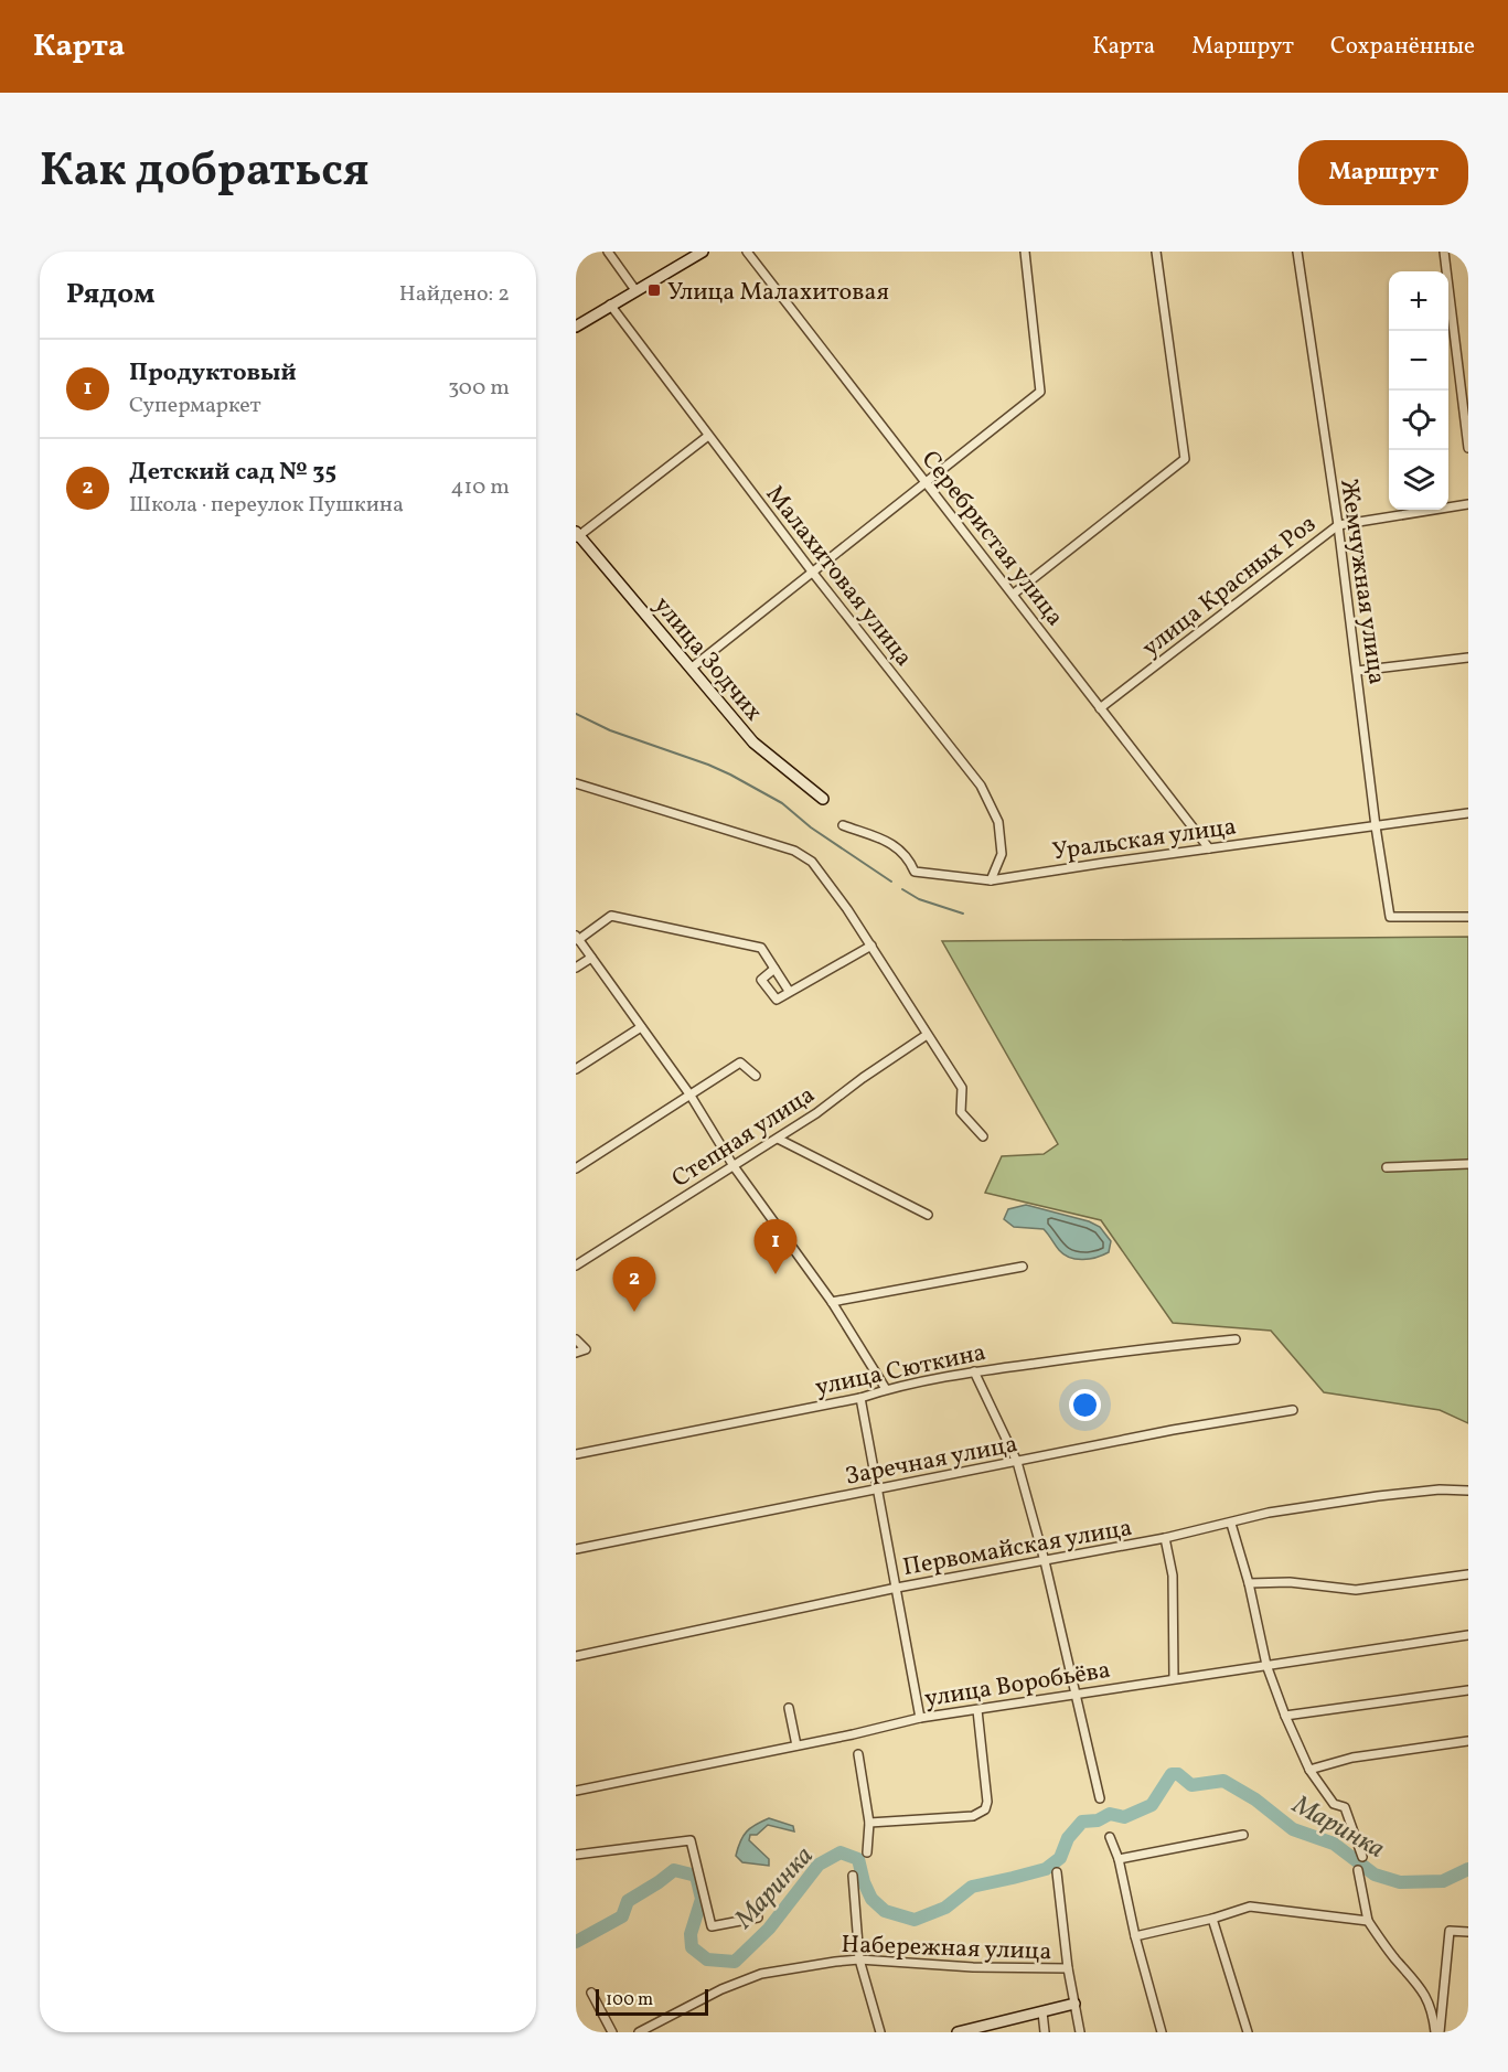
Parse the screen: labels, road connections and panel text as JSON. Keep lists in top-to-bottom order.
{
  "streets": {
    "street": [
      "Серебристая улица",
      "Малахитовая улица",
      "Жемчужная улица",
      "улица Красных Роз",
      "улица Зодчих",
      "Уральская улица",
      "Степная улица",
      "улица Сюткина",
      "Заречная улица",
      "Первомайская улица",
      "улица Воробьёва",
      "Набережная улица"
    ]
  },
  "crossings": [
    ["Серебристая улица", "улица Красных Роз"],
    ["Серебристая улица", "Уральская улица"],
    ["Малахитовая улица", "Уральская улица"],
    ["Жемчужная улица", "улица Красных Роз"],
    ["Жемчужная улица", "Уральская улица"]
  ],
  "water": ["Маринка"],
  "places": {
    "transit": ["Улица Малахитовая"]
  },
  "scale_bar": "100 m",
  "page": {
    "header": "Карта",
    "nav": ["Карта", "Маршрут", "Сохранённые"],
    "title": "Как добраться",
    "buttons": "Маршрут",
    "heading": ["Рядом", "Найдено: 2"],
    "map_buttons": ["+", "−"],
    "list": [
      {
        "mark": "1",
        "name": "Продуктовый",
        "note": "Супермаркет",
        "value": "300 m"
      },
      {
        "mark": "2",
        "name": "Детский сад № 35",
        "note": "Школа · переулок Пушкина",
        "value": "410 m"
      }
    ],
    "pins": ["1", "2"],
    "scale": "100 m"
  }
}
